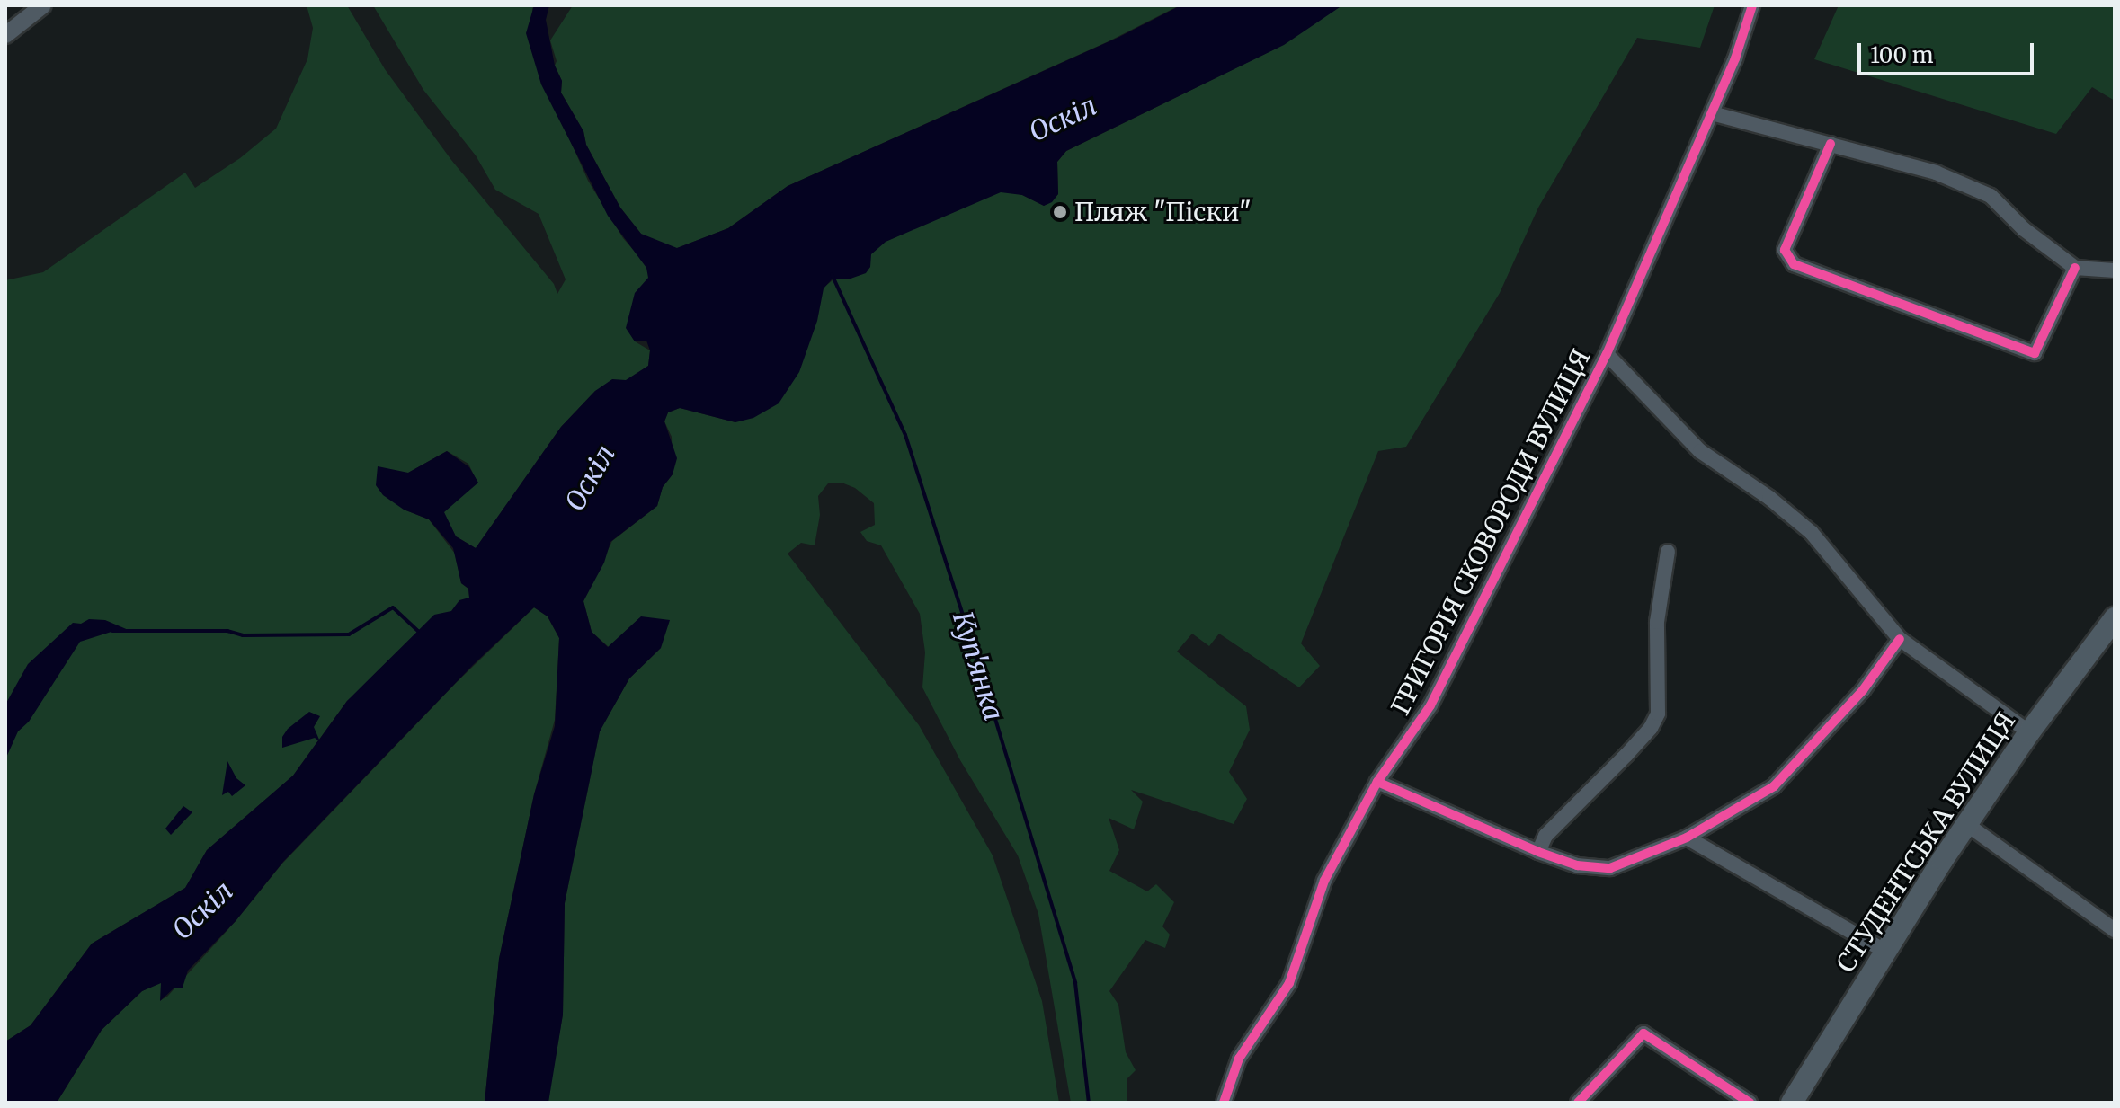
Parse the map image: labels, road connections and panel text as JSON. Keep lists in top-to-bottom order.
{
  "streets": {
    "main road": ["СТУДЕНТСЬКА ВУЛИЦЯ"],
    "street": ["ГРИГОРІЯ СКОВОРОДИ ВУЛИЦЯ"]
  },
  "water": ["Оскіл", "Куп'янка"],
  "places": ["Пляж \"Піски\""],
  "scale_bar": "100 m"
}
